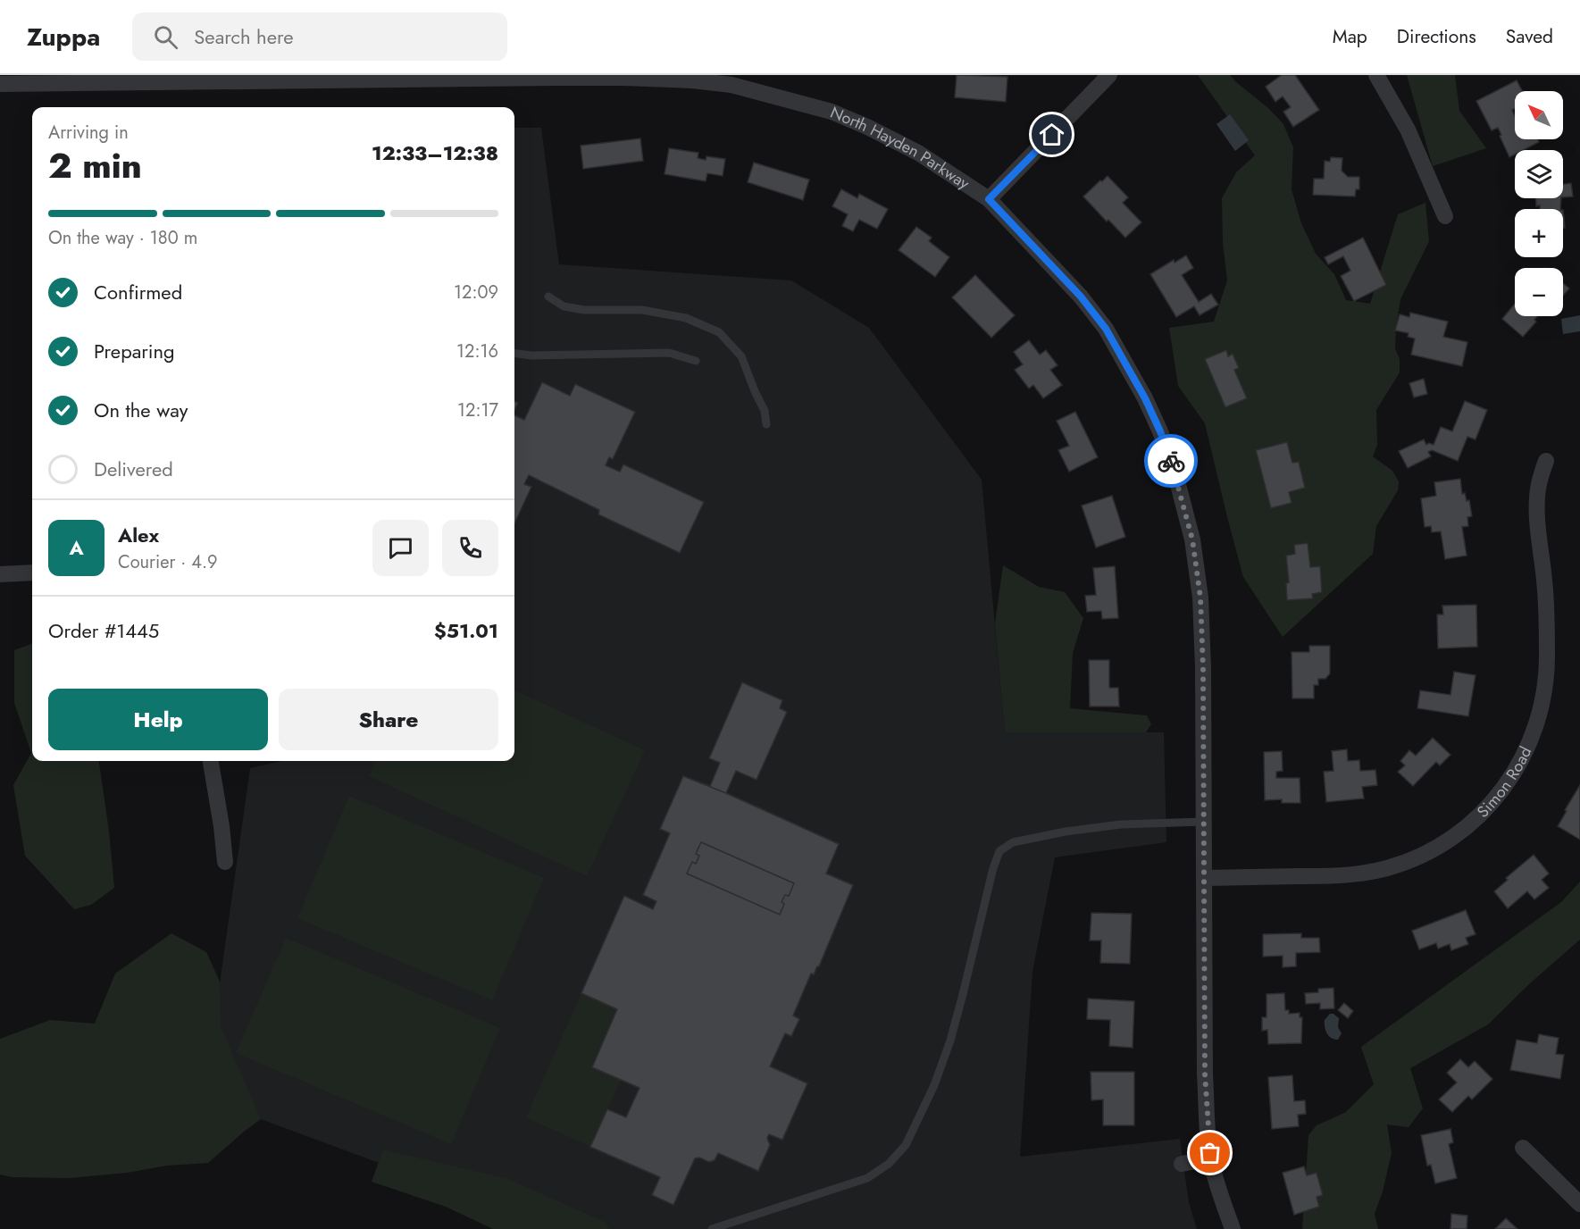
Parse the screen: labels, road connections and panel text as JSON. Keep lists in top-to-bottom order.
{
  "streets": {
    "street": ["North Hayden Parkway", "Simon Road"]
  },
  "crossings": [
    ["North Hayden Parkway", "Simon Road"]
  ],
  "north": "top left",
  "page": {
    "header": "Zuppa",
    "search": "Search here",
    "nav": ["Map", "Directions", "Saved"],
    "map_buttons": ["+", "−"],
    "heading": ["2 min", "Arriving in", "12:33–12:38"],
    "panel": [
      "Alex",
      "Courier · 4.9",
      "Order #1445",
      "$51.01"
    ],
    "bar": "On the way · 180 m",
    "list": [
      ["Confirmed", "12:09"],
      ["Preparing", "12:16"],
      ["On the way", "12:17"],
      "Delivered"
    ],
    "round": "A",
    "buttons": ["Help", "Share"]
  }
}
